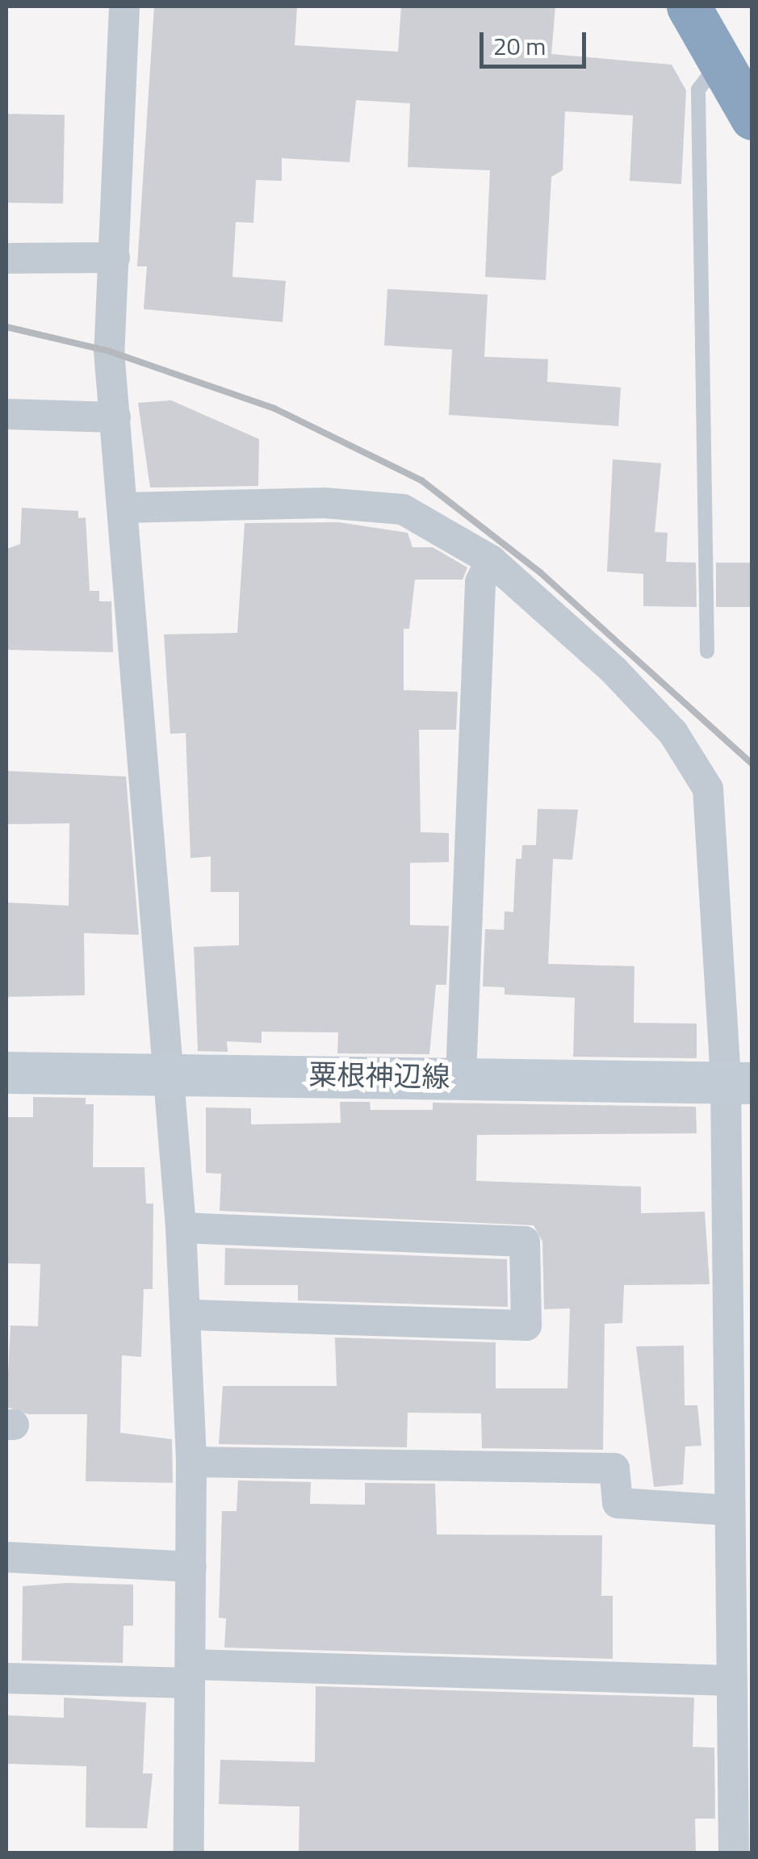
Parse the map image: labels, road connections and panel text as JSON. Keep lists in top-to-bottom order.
{
  "streets": {
    "main road": ["粟根神辺線"]
  },
  "scale_bar": "20 m"
}
